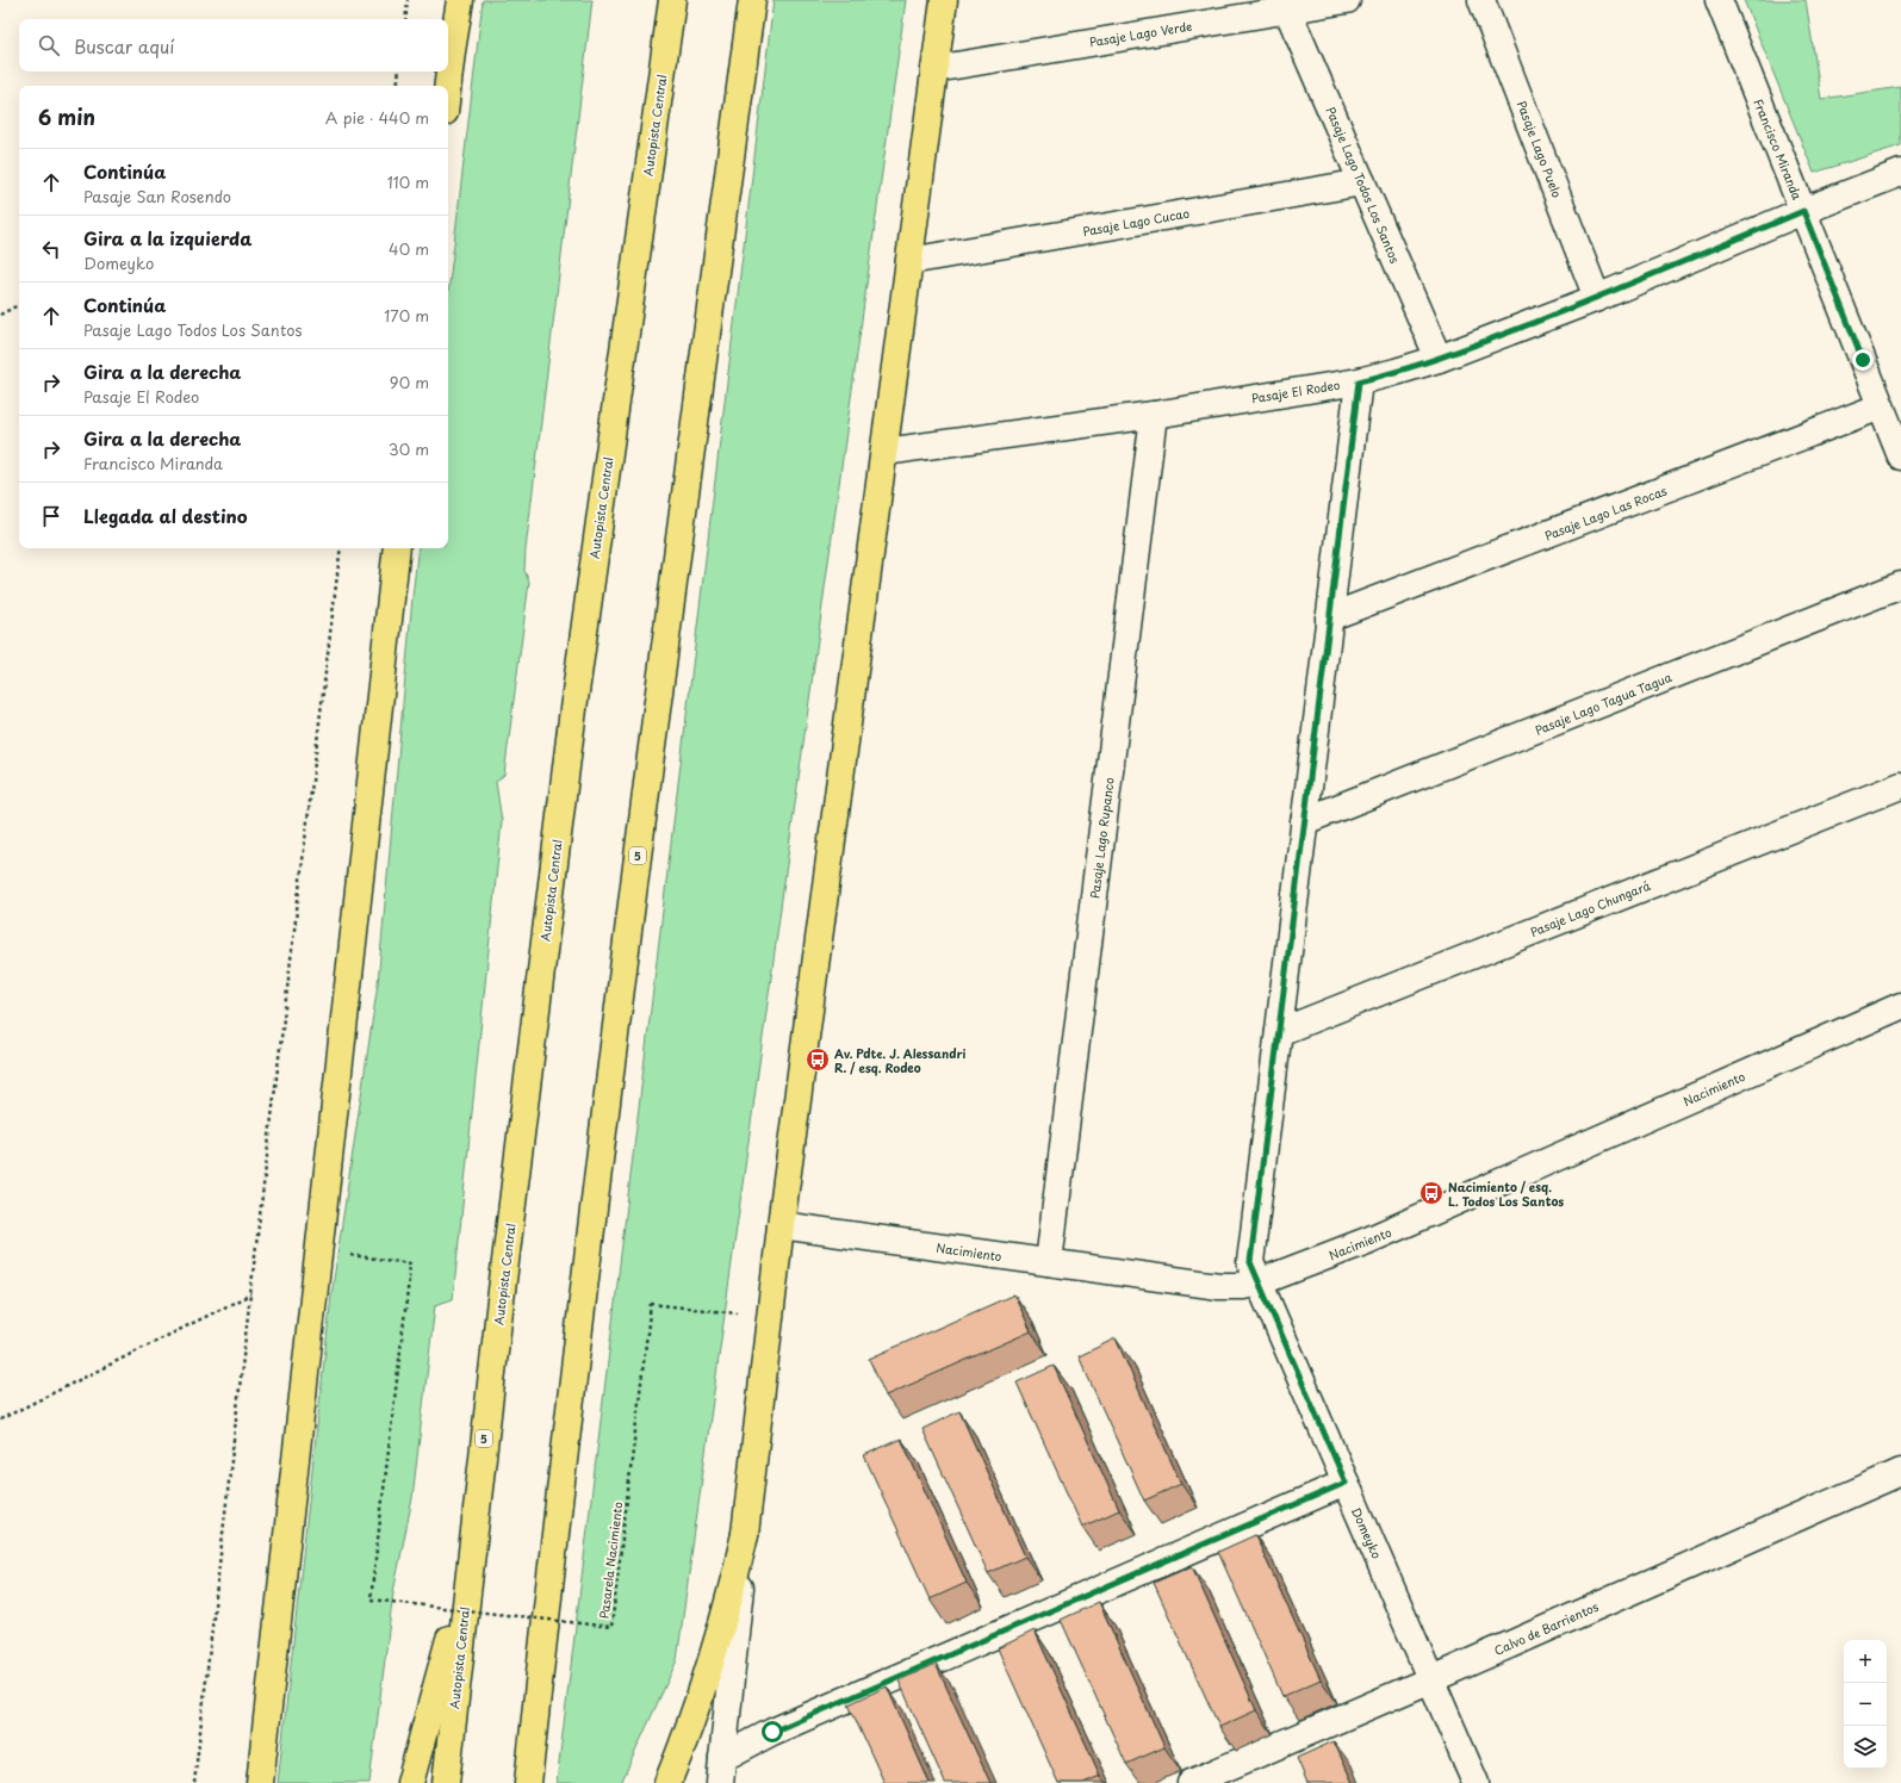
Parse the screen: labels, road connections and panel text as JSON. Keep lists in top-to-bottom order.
{
  "streets": {
    "main road": ["Autopista Central", "5"],
    "street": [
      "Pasaje Lago Verde",
      "Pasaje Lago Puelo",
      "Francisco Miranda",
      "Pasaje Lago Todos Los Santos",
      "Pasaje Lago Cucao",
      "Pasaje El Rodeo",
      "Pasaje Lago Las Rocas",
      "Pasaje Lago Tagua Tagua",
      "Pasaje Lago Rupanco",
      "Pasaje Lago Chungará",
      "Nacimiento",
      "Domeyko",
      "Calvo de Barrientos"
    ],
    "path": ["Pasarela Nacimiento"]
  },
  "crossings": [
    ["Pasaje Lago Verde", "Pasaje Lago Todos Los Santos"],
    ["Pasaje Lago Puelo", "Pasaje El Rodeo"],
    ["Francisco Miranda", "Pasaje El Rodeo"],
    ["Francisco Miranda", "Pasaje Lago Las Rocas"],
    ["Pasaje Lago Todos Los Santos", "Pasaje Lago Cucao"],
    ["Pasaje Lago Todos Los Santos", "Pasaje El Rodeo"],
    ["Pasaje El Rodeo", "Pasaje Lago Rupanco"],
    ["Pasaje Lago Rupanco", "Nacimiento"],
    ["Nacimiento", "Domeyko"],
    ["Domeyko", "Calvo de Barrientos"]
  ],
  "places": {
    "bus stop": ["Av. Pdte. J. Alessandri R. / esq. Rodeo", "Nacimiento / esq. L. Todos Los Santos"]
  },
  "page": {
    "search": "Buscar aquí",
    "heading": ["6 min", "A pie · 440 m"],
    "list": [
      ["Continúa", "Pasaje San Rosendo", "110 m"],
      ["Gira a la izquierda", "Domeyko", "40 m"],
      ["Continúa", "Pasaje Lago Todos Los Santos", "170 m"],
      ["Gira a la derecha", "Pasaje El Rodeo", "90 m"],
      ["Gira a la derecha", "Francisco Miranda", "30 m"],
      "Llegada al destino"
    ],
    "map_buttons": ["+", "−"]
  }
}
